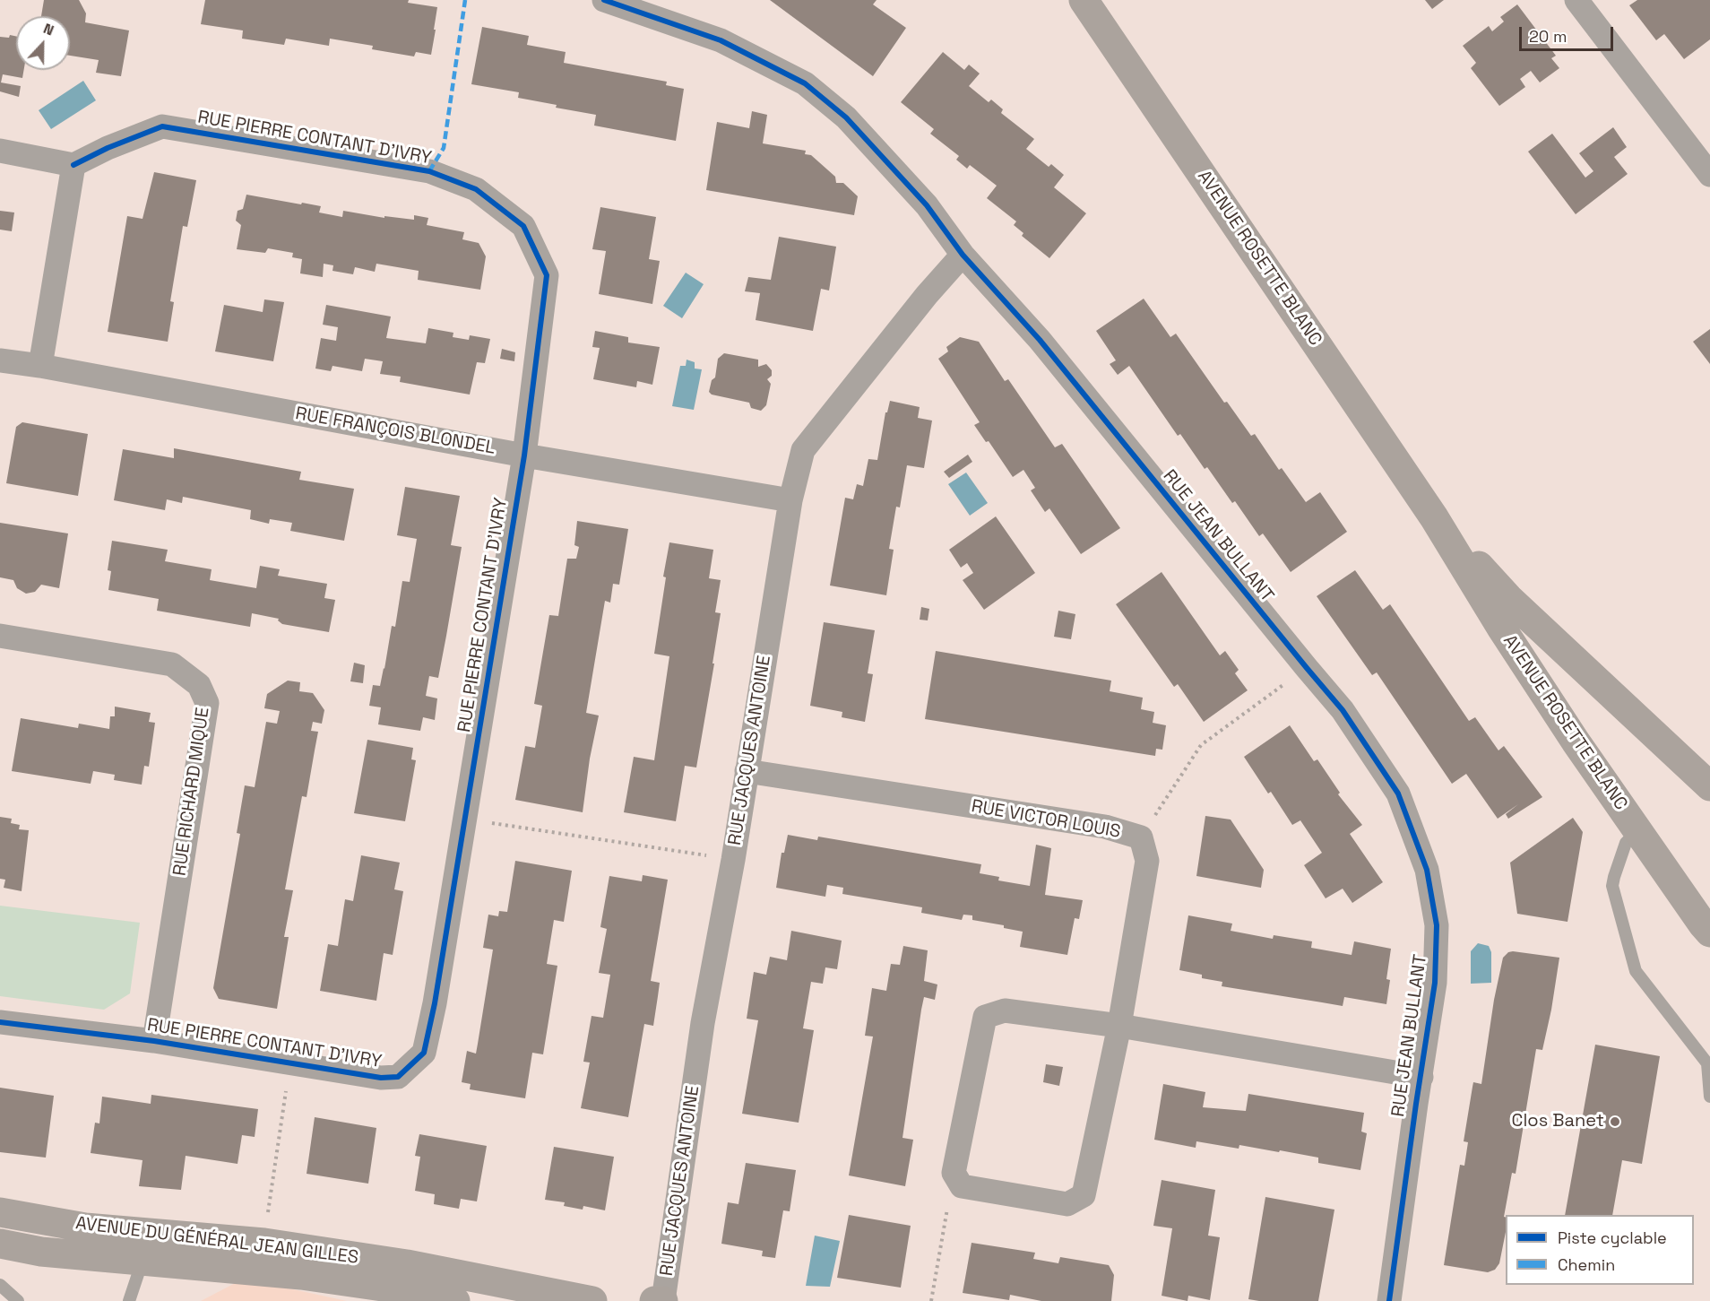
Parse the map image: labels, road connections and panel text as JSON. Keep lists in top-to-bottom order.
{
  "streets": {
    "main road": ["AVENUE ROSETTE BLANC", "AVENUE DU GÉNÉRAL JEAN GILLES"],
    "street": [
      "RUE PIERRE CONTANT D'IVRY",
      "RUE FRANÇOIS BLONDEL",
      "RUE JEAN BULLANT",
      "RUE JACQUES ANTOINE",
      "RUE RICHARD MIQUE",
      "RUE VICTOR LOUIS"
    ]
  },
  "crossings": [
    ["RUE PIERRE CONTANT D'IVRY", "RUE FRANÇOIS BLONDEL"],
    ["RUE PIERRE CONTANT D'IVRY", "RUE RICHARD MIQUE"],
    ["RUE FRANÇOIS BLONDEL", "RUE JACQUES ANTOINE"],
    ["RUE JEAN BULLANT", "RUE JACQUES ANTOINE"],
    ["RUE JACQUES ANTOINE", "RUE VICTOR LOUIS"]
  ],
  "places": ["Clos Banet"],
  "legend": ["Piste cyclable", "Chemin"],
  "scale_bar": "20 m",
  "north": "top"
}
